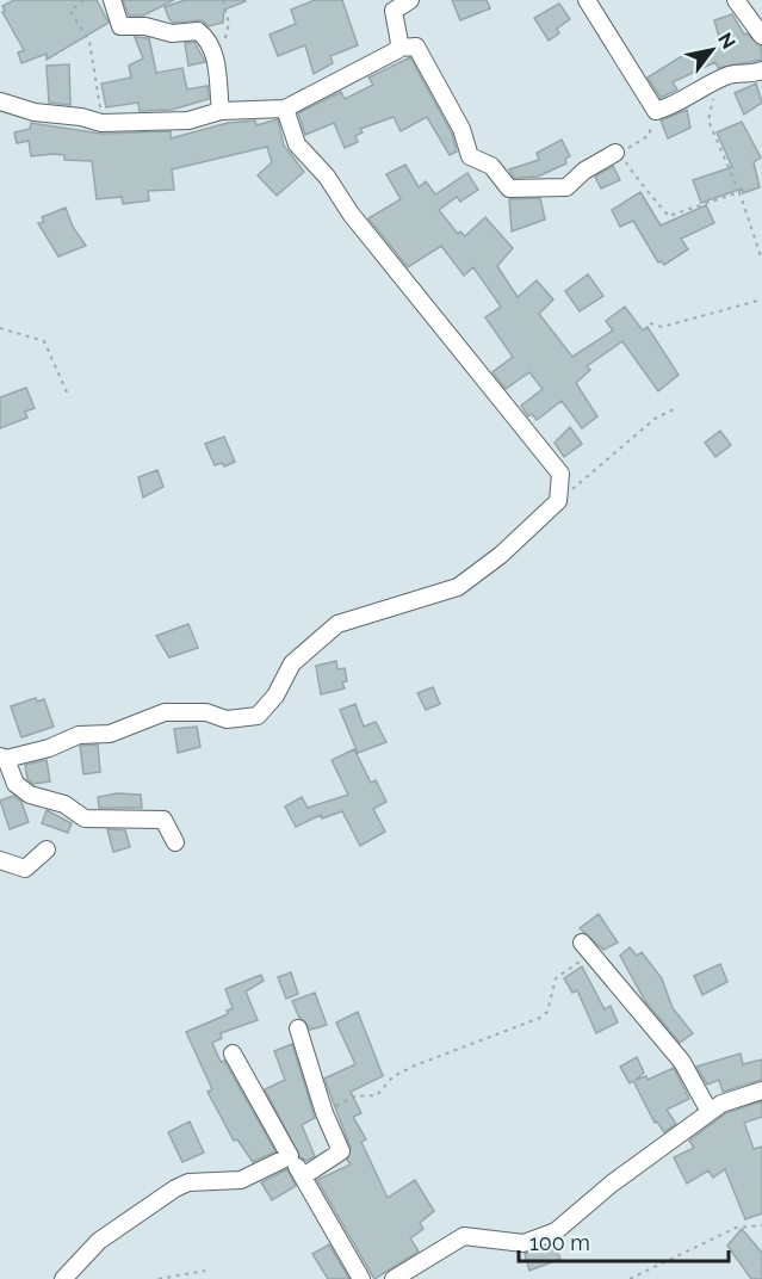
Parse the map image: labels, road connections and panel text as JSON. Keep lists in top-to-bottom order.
{
  "scale_bar": "100 m",
  "north": "top right"
}
